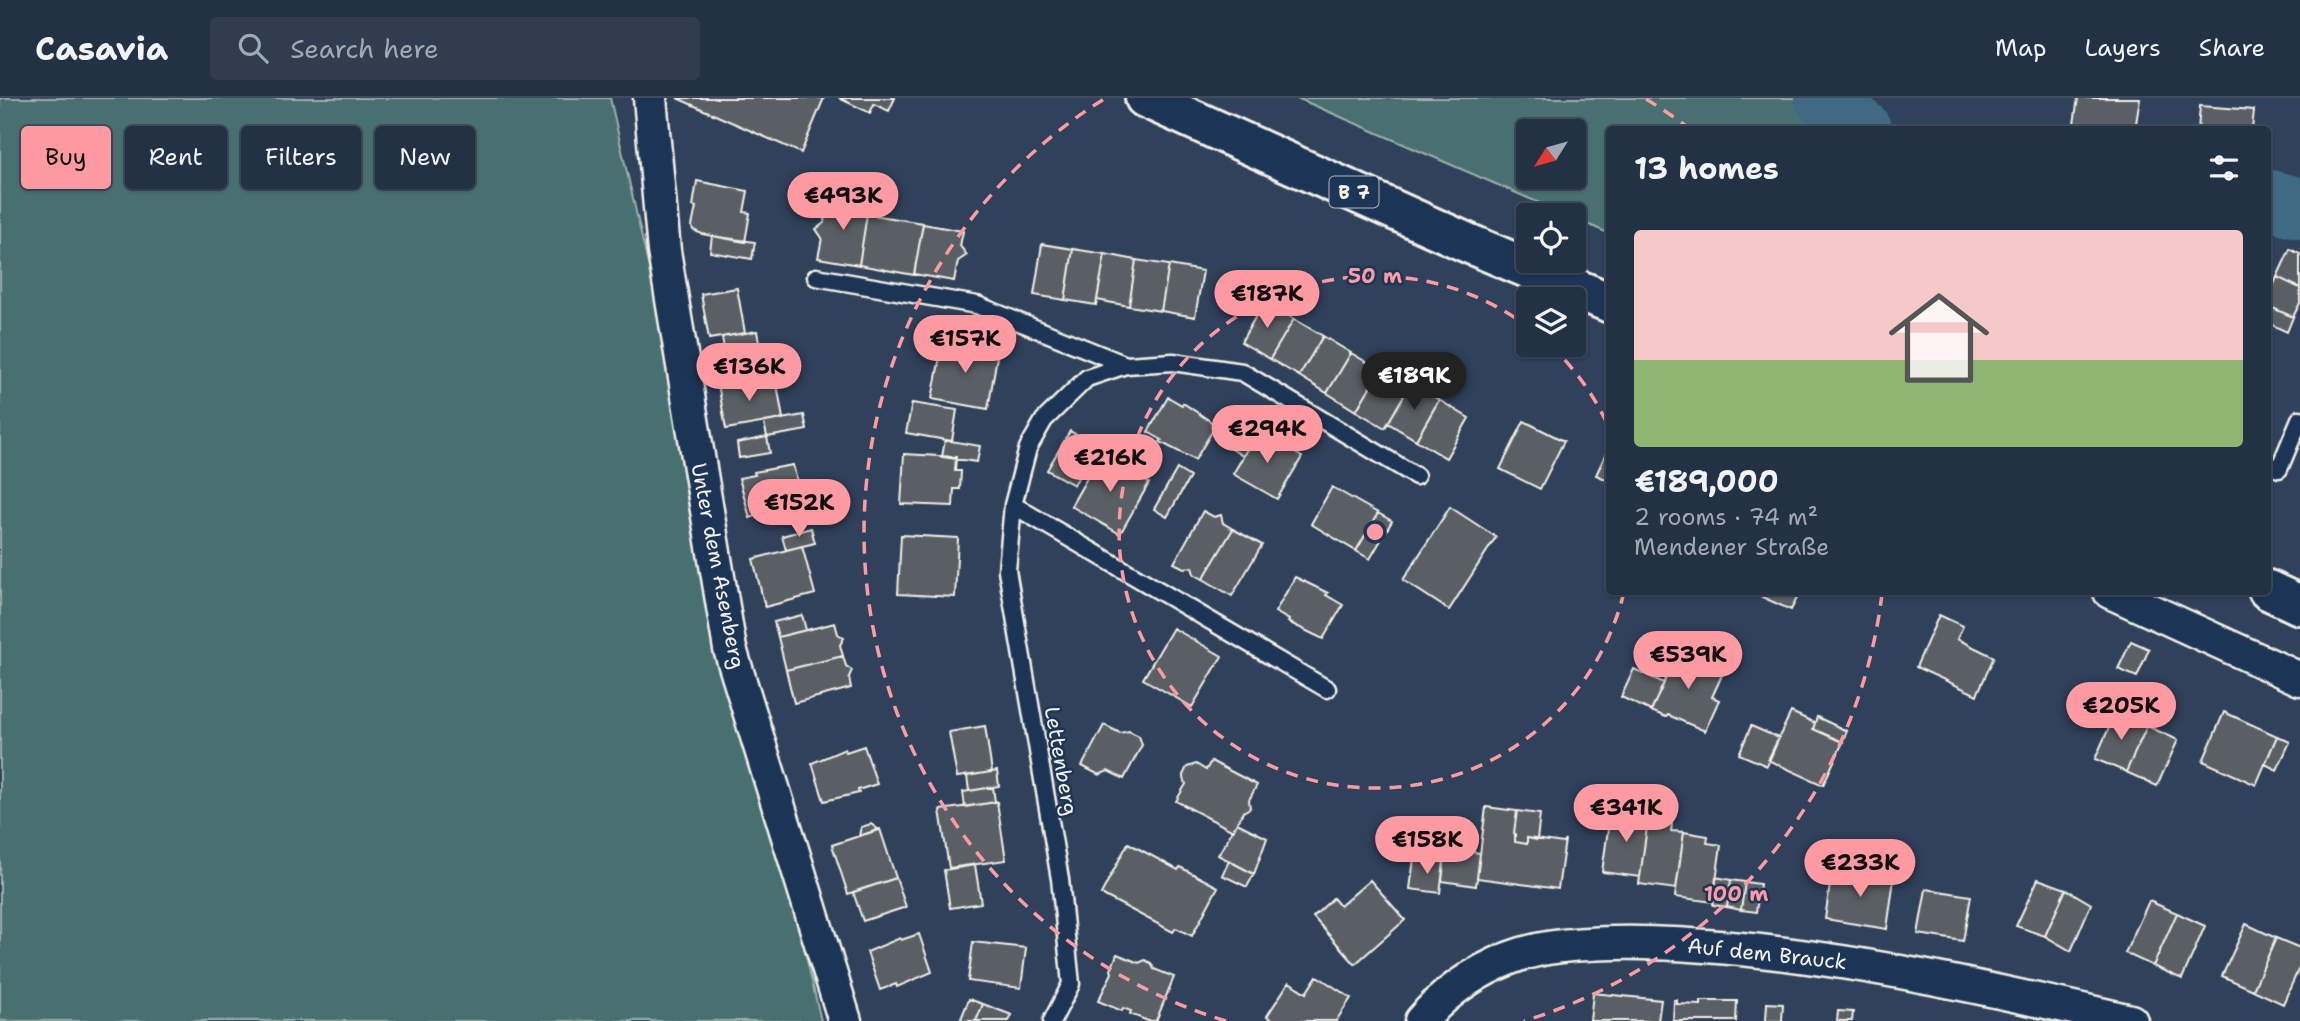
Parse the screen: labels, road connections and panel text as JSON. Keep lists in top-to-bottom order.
{
  "streets": {
    "main road": ["B 7"],
    "street": ["Unter dem Asenberg", "Auf dem Brauck"],
    "lane": ["Lettenberg"]
  },
  "north": "bottom left",
  "page": {
    "header": "Casavia",
    "search": "Search here",
    "nav": ["Map", "Layers", "Share"],
    "chip": [
      "Buy",
      "Rent",
      "Filters",
      "New"
    ],
    "heading": "13 homes",
    "price": [
      "€493K",
      "€187K",
      "€157K",
      "€136K",
      "€189K",
      "€294K",
      "€216K",
      "€152K",
      "€539K",
      "€205K",
      "€341K",
      "€158K",
      "€233K"
    ],
    "list": [
      {
        "name": "€189,000",
        "note": "2 rooms · 74 m² · Mendener Straße"
      }
    ]
  },
  "rings": ["50 m", "100 m"]
}
